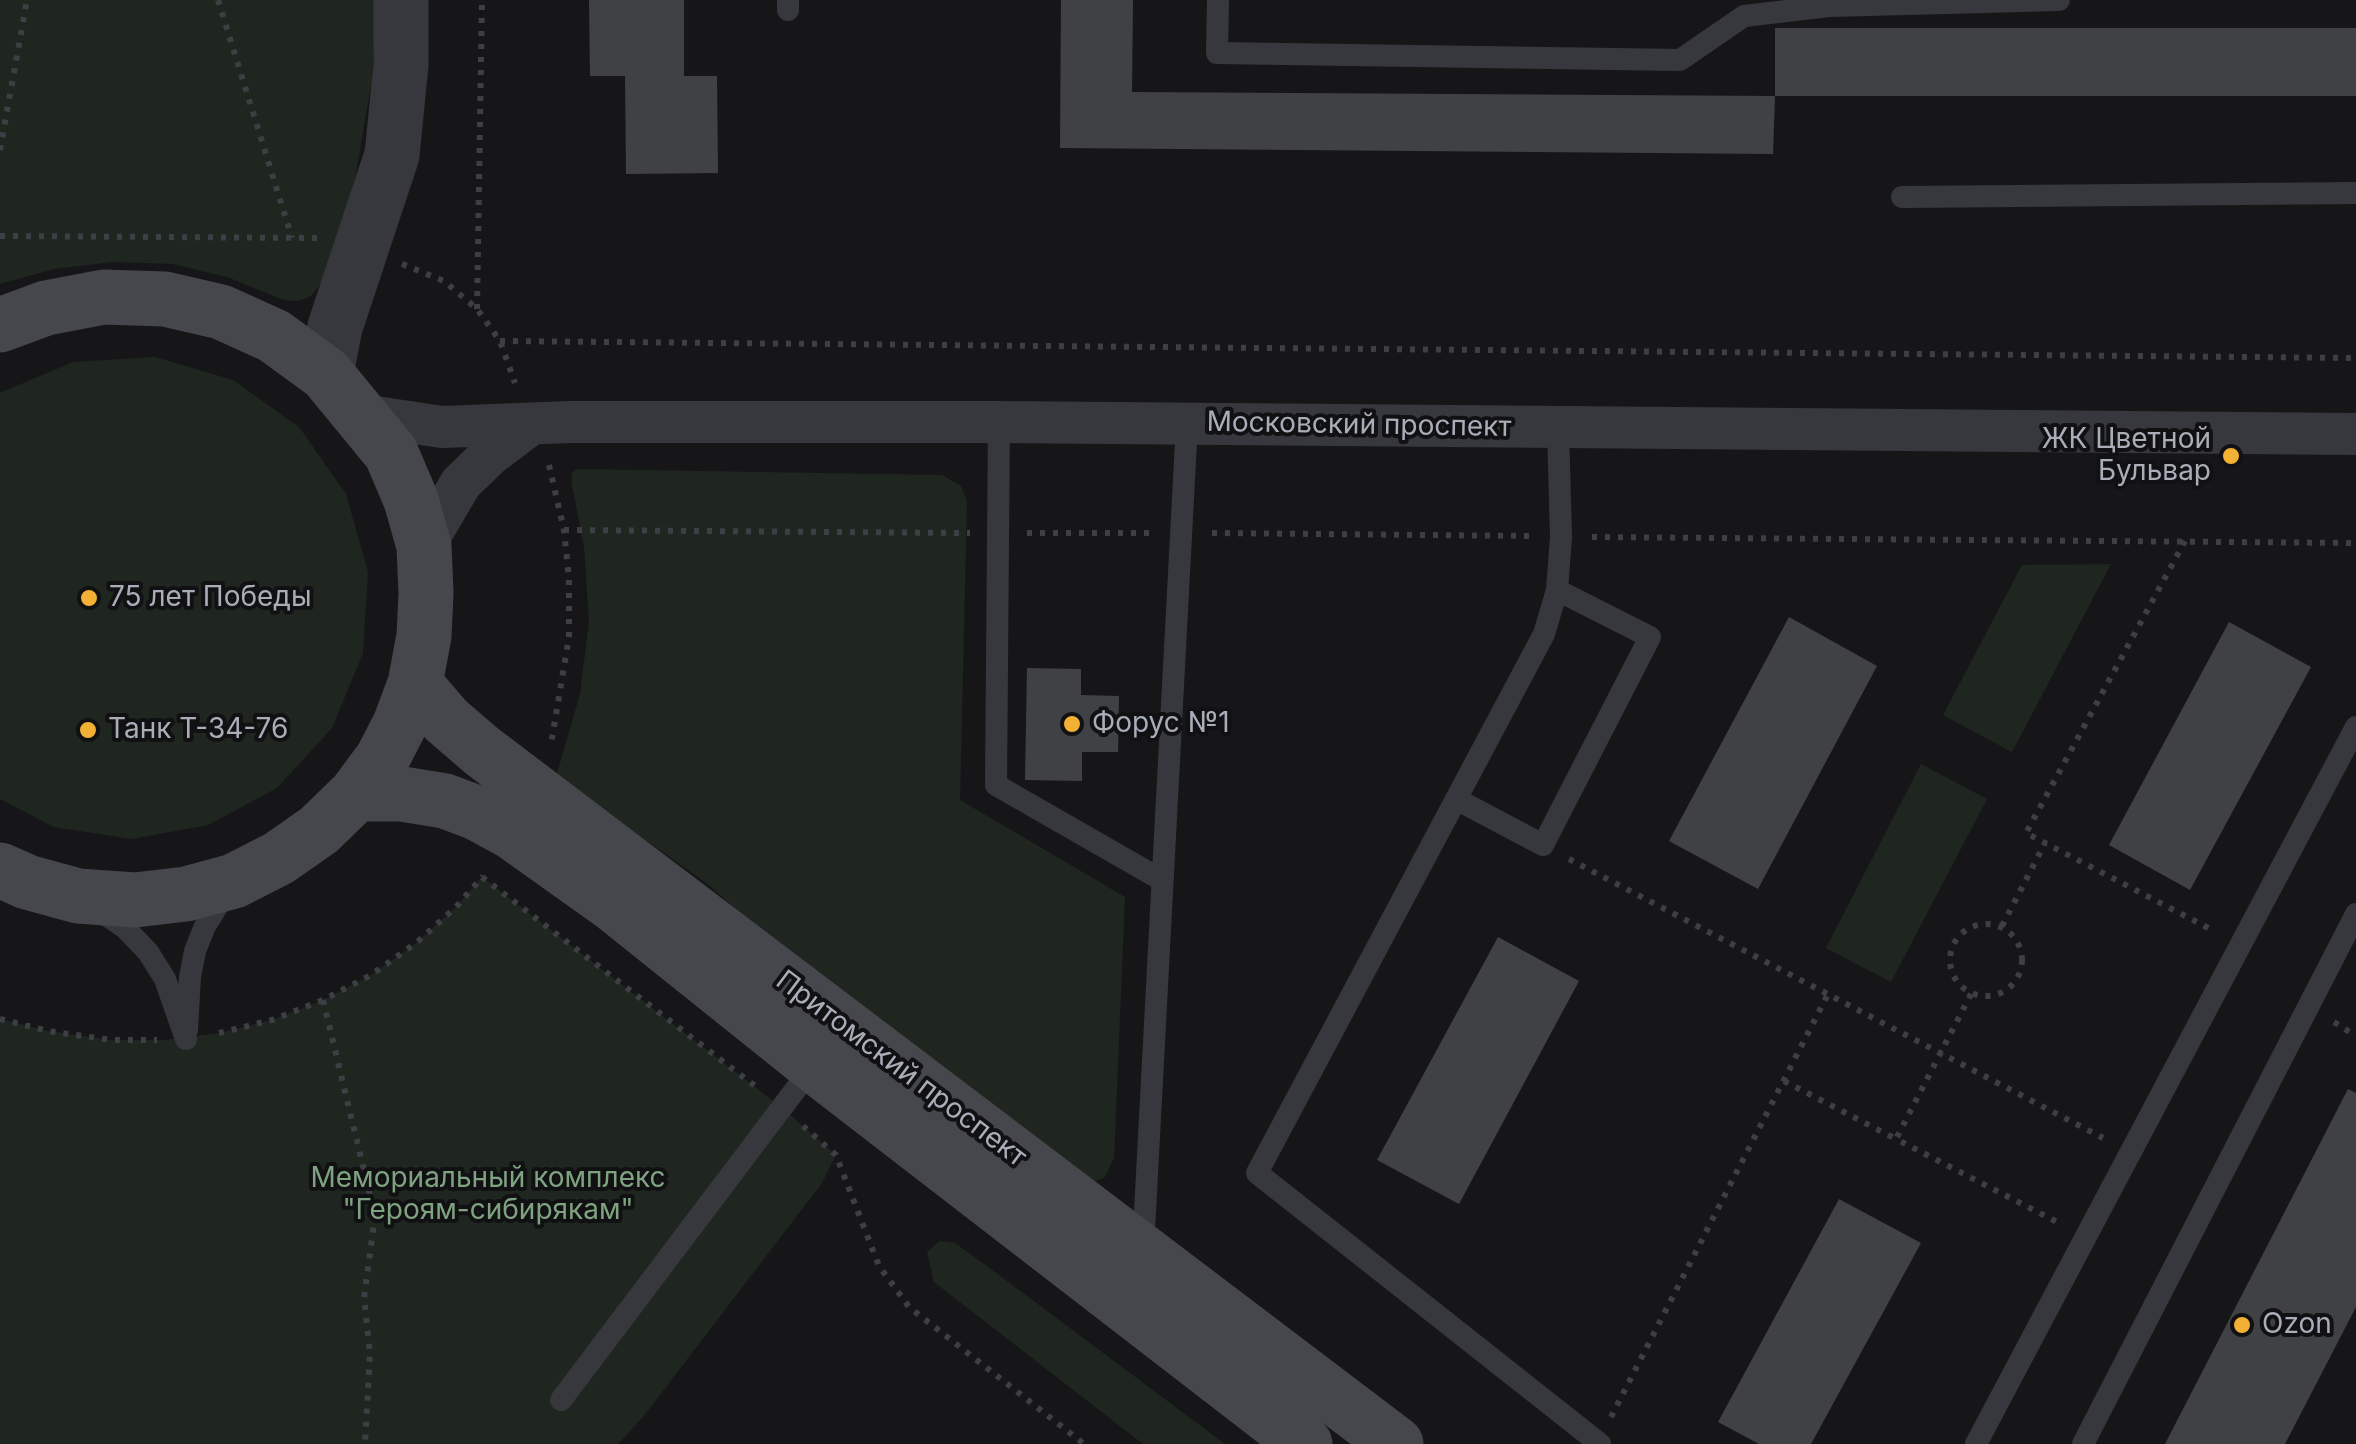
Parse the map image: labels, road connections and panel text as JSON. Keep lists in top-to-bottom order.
{
  "streets": {
    "main road": ["Притомский проспект"],
    "street": ["Московский проспект"]
  },
  "parks": ["Мемориальный комплекс \"Героям-сибирякам\""],
  "places": [
    "ЖК Цветной Бульвар",
    "75 лет Победы",
    "Форус №1",
    "Танк Т-34-76",
    "Ozon"
  ]
}
